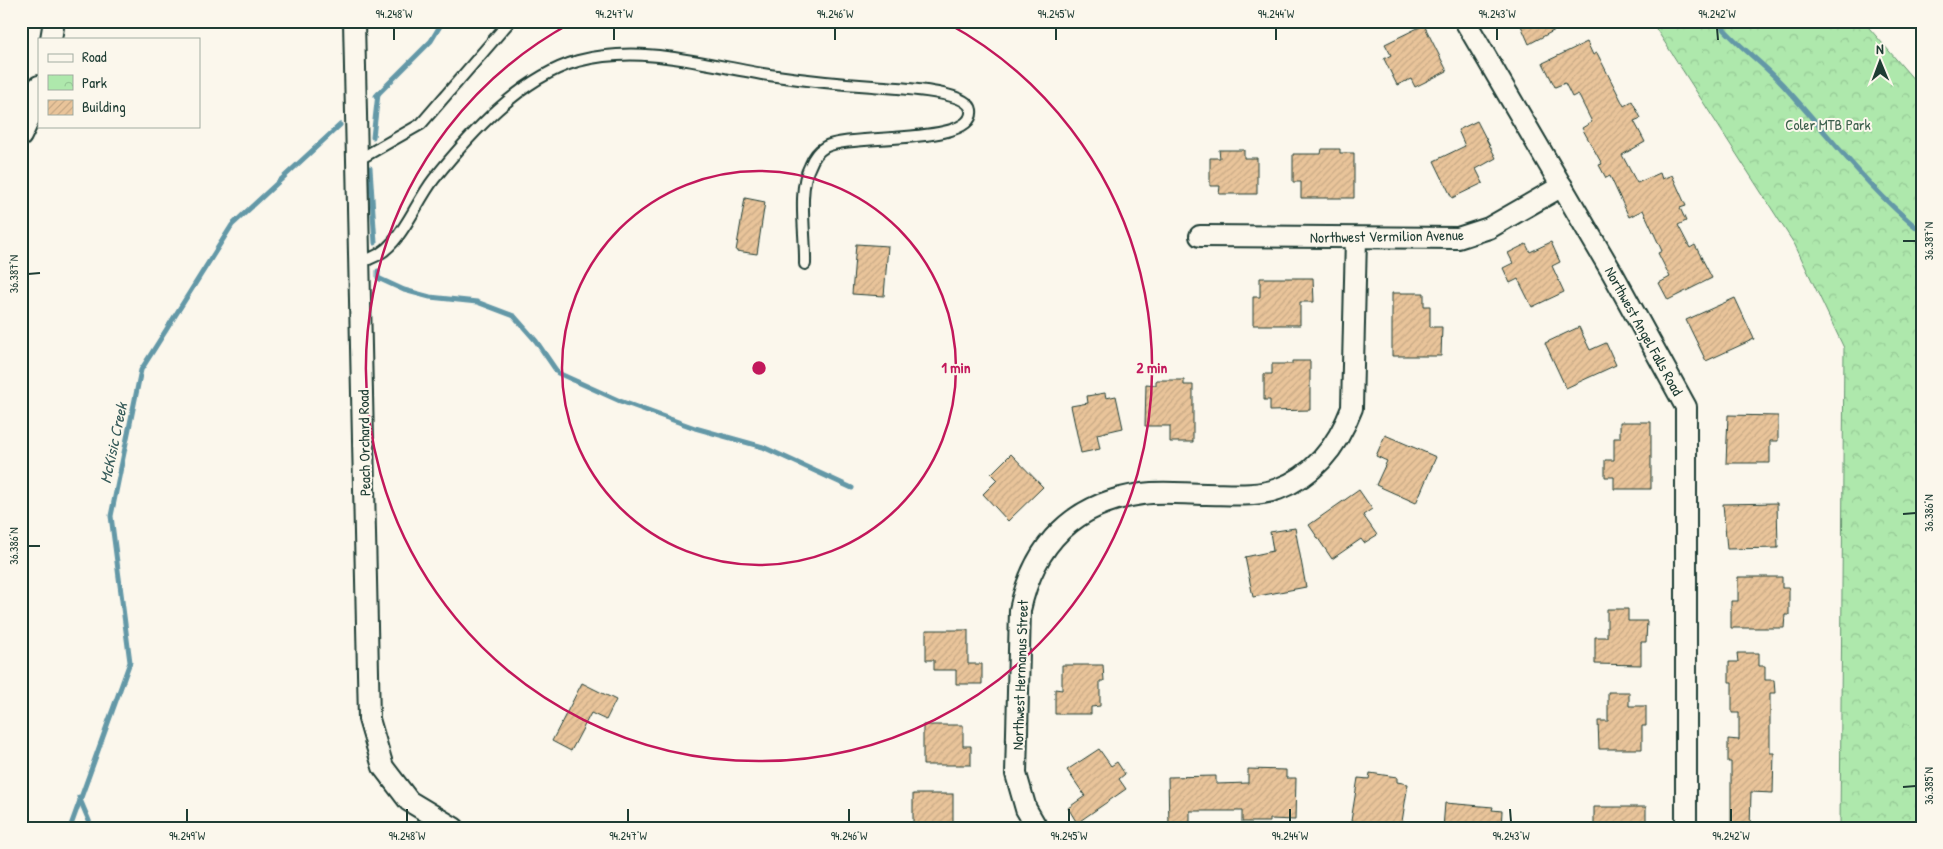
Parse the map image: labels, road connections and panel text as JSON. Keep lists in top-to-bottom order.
{
  "streets": {
    "street": [
      "Northwest Vermilion Avenue",
      "Northwest Angel Falls Road",
      "Peach Orchard Road",
      "Northwest Hermanus Street"
    ]
  },
  "crossings": [
    ["Northwest Vermilion Avenue", "Northwest Angel Falls Road"],
    ["Northwest Vermilion Avenue", "Northwest Hermanus Street"]
  ],
  "water": ["McKisic Creek"],
  "parks": ["Coler MTB Park"],
  "legend": ["Road", "Park", "Building"],
  "north": "top",
  "coordinates": [
    "94.248°W",
    "94.247°W",
    "94.246°W",
    "94.245°W",
    "94.244°W",
    "94.243°W",
    "94.242°W",
    "36.387°N",
    "36.386°N",
    "36.385°N",
    "94.249°W"
  ],
  "rings": ["1 min", "2 min"]
}
